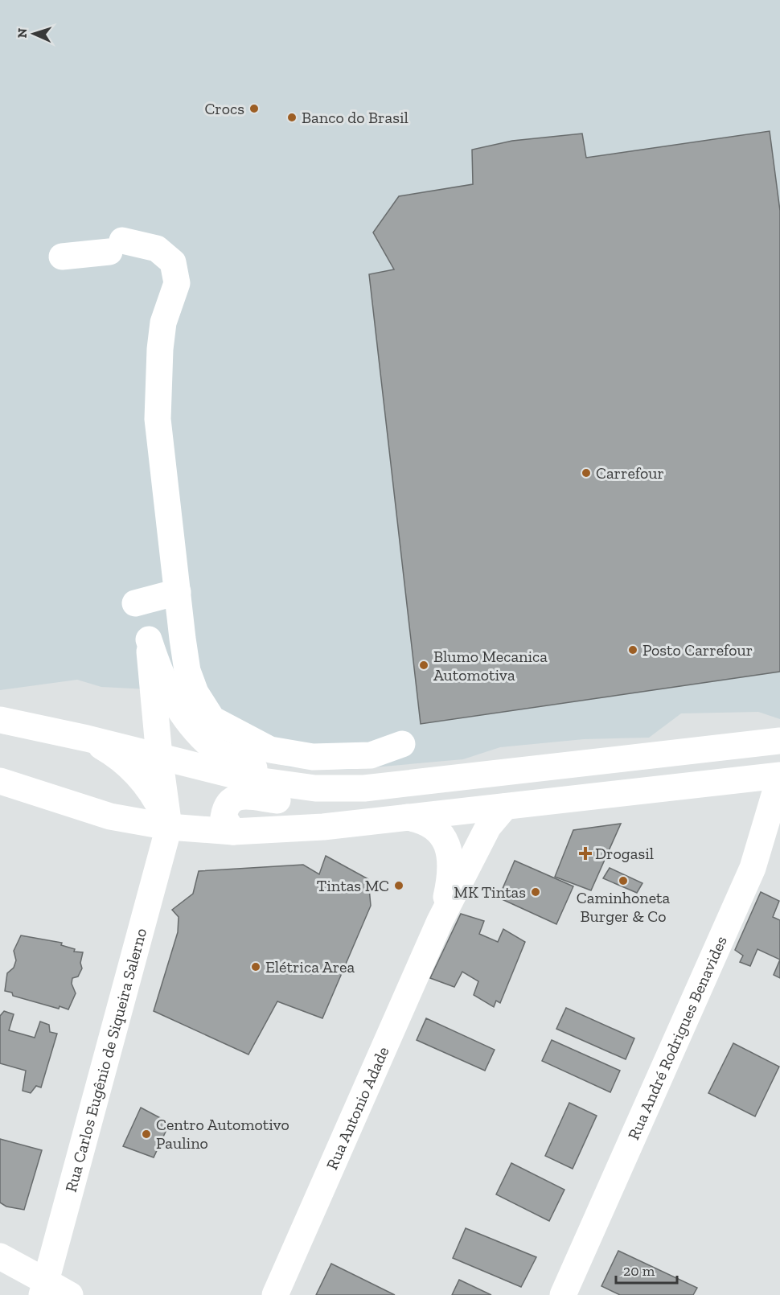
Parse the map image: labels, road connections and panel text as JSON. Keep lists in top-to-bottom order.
{
  "streets": {
    "main road": ["Rua André Rodrigues Benavides", "Rua Carlos Eugênio de Siqueira Salerno", "Rua Antonio Adade"]
  },
  "places": {
    "other": [
      "Crocs",
      "Banco do Brasil",
      "Carrefour",
      "Posto Carrefour",
      "Blumo Mecanica Automotiva",
      "Caminhoneta Burger & Co",
      "Tintas MC",
      "MK Tintas",
      "Elétrica Area",
      "Centro Automotivo Paulino"
    ],
    "health": ["Drogasil"]
  },
  "scale_bar": "20 m",
  "north": "left"
}
